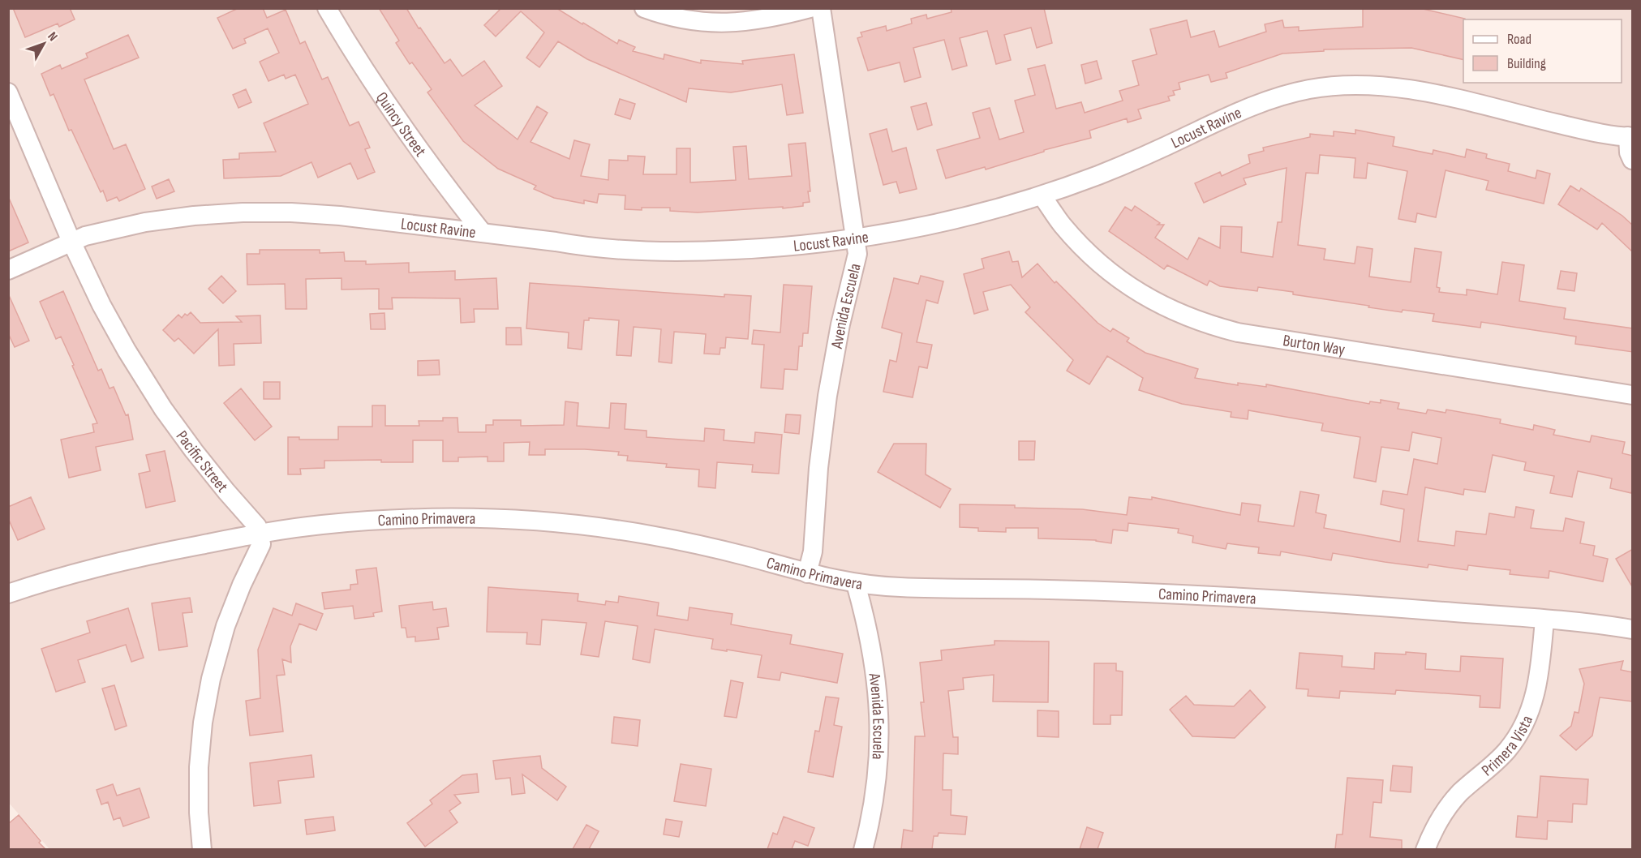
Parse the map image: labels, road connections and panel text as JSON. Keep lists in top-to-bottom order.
{
  "streets": {
    "street": [
      "Quincy Street",
      "Locust Ravine",
      "Avenida Escuela",
      "Burton Way",
      "Pacific Street",
      "Camino Primavera",
      "Primera Vista"
    ]
  },
  "crossings": [
    ["Quincy Street", "Locust Ravine"],
    ["Locust Ravine", "Avenida Escuela"],
    ["Locust Ravine", "Burton Way"],
    ["Locust Ravine", "Pacific Street"],
    ["Avenida Escuela", "Camino Primavera"],
    ["Pacific Street", "Camino Primavera"],
    ["Camino Primavera", "Primera Vista"]
  ],
  "legend": ["Road", "Building"],
  "north": "top right"
}
